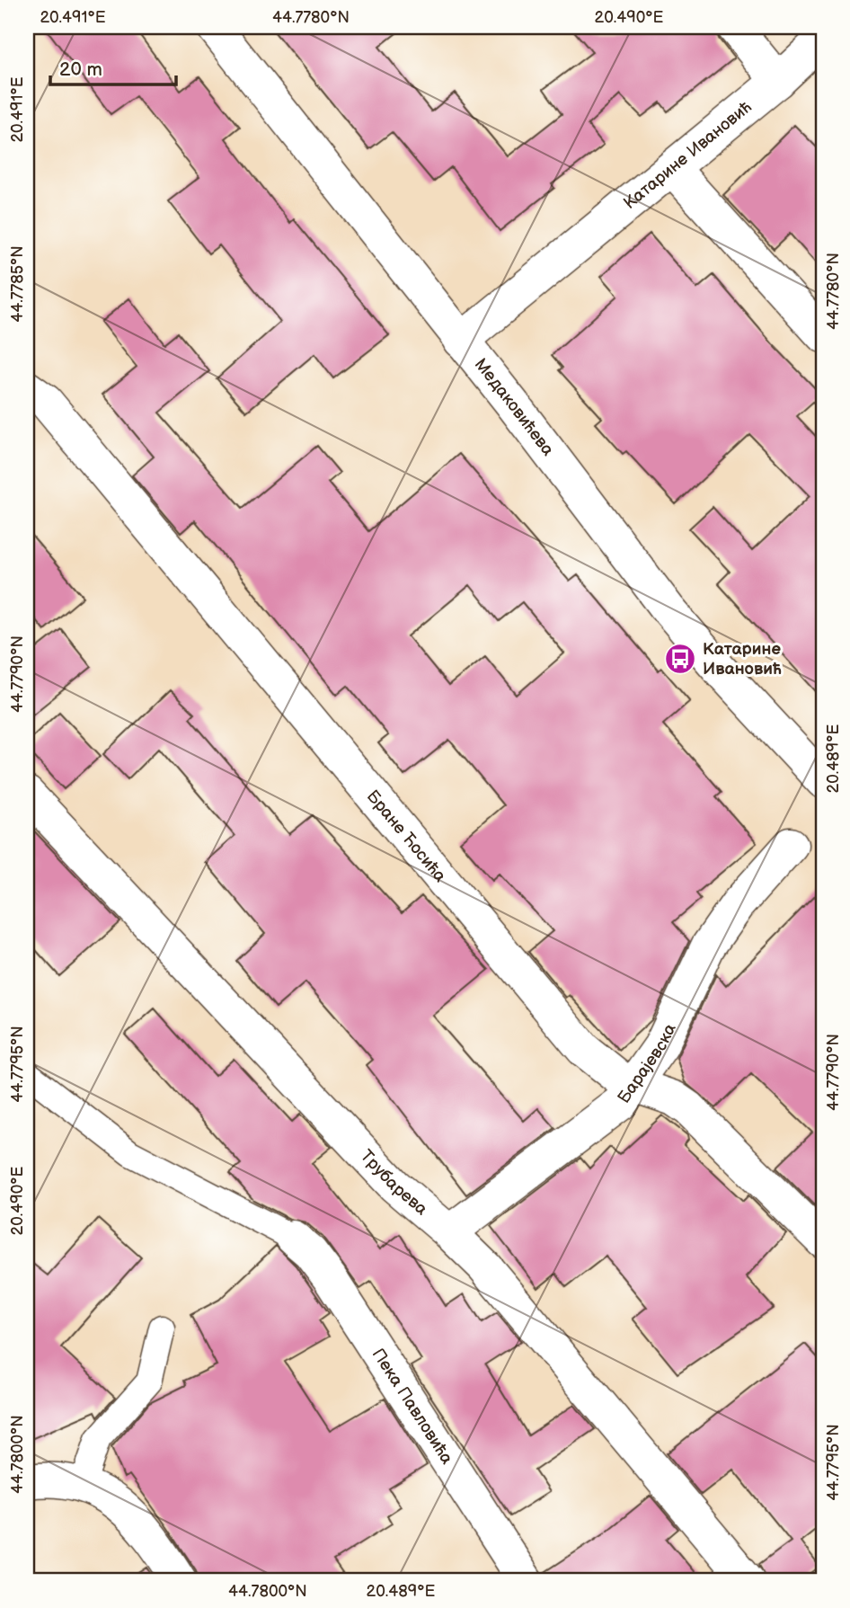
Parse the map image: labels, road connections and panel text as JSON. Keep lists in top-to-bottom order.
{
  "streets": {
    "street": [
      "Катарине Ивановић",
      "Медаковићева",
      "Бране Ћосића",
      "Барајевска",
      "Трубарева",
      "Пека Павловића"
    ]
  },
  "crossings": [
    ["Катарине Ивановић", "Медаковићева"],
    ["Бране Ћосића", "Барајевска"],
    ["Барајевска", "Трубарева"]
  ],
  "places": {
    "bus stop": ["Катарине Ивановић"]
  },
  "scale_bar": "20 m",
  "coordinates": [
    "20.491°E",
    "44.7780°N",
    "20.490°E",
    "44.7785°N",
    "44.7790°N",
    "20.489°E",
    "44.7795°N",
    "44.7800°N"
  ]
}
